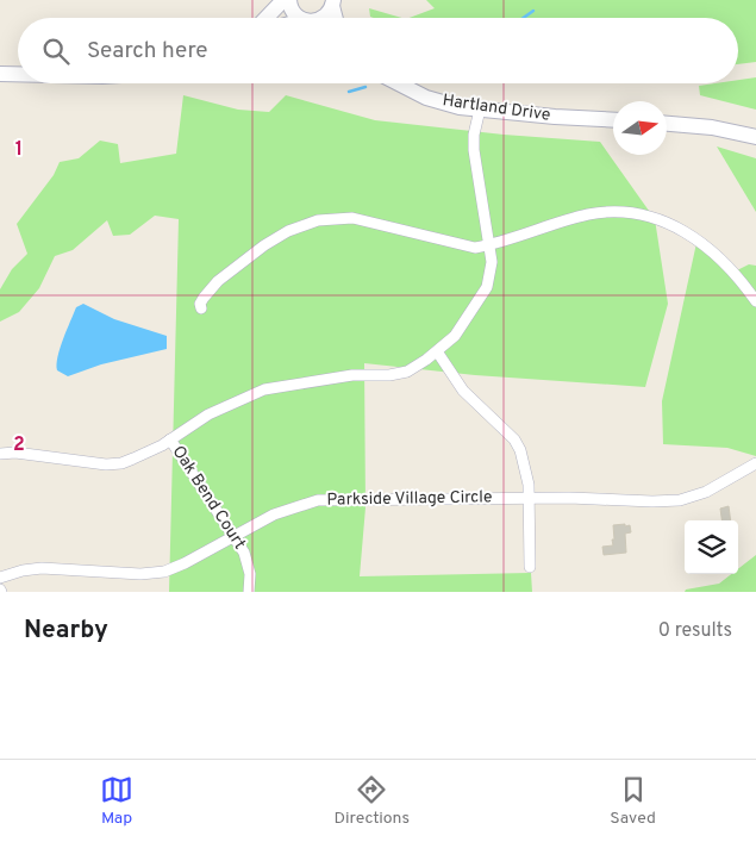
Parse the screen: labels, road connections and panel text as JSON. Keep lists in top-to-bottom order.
{
  "streets": {
    "main road": ["Hartland Drive"],
    "street": ["Oak Bend Court", "Parkside Village Circle"]
  },
  "crossings": [
    ["Oak Bend Court", "Parkside Village Circle"]
  ],
  "north": "right",
  "page": {
    "search": "Search here",
    "heading": ["Nearby", "0 results"],
    "nav": ["Map", "Directions", "Saved"]
  },
  "grid": {
    "rows": ["1", "2"]
  }
}
